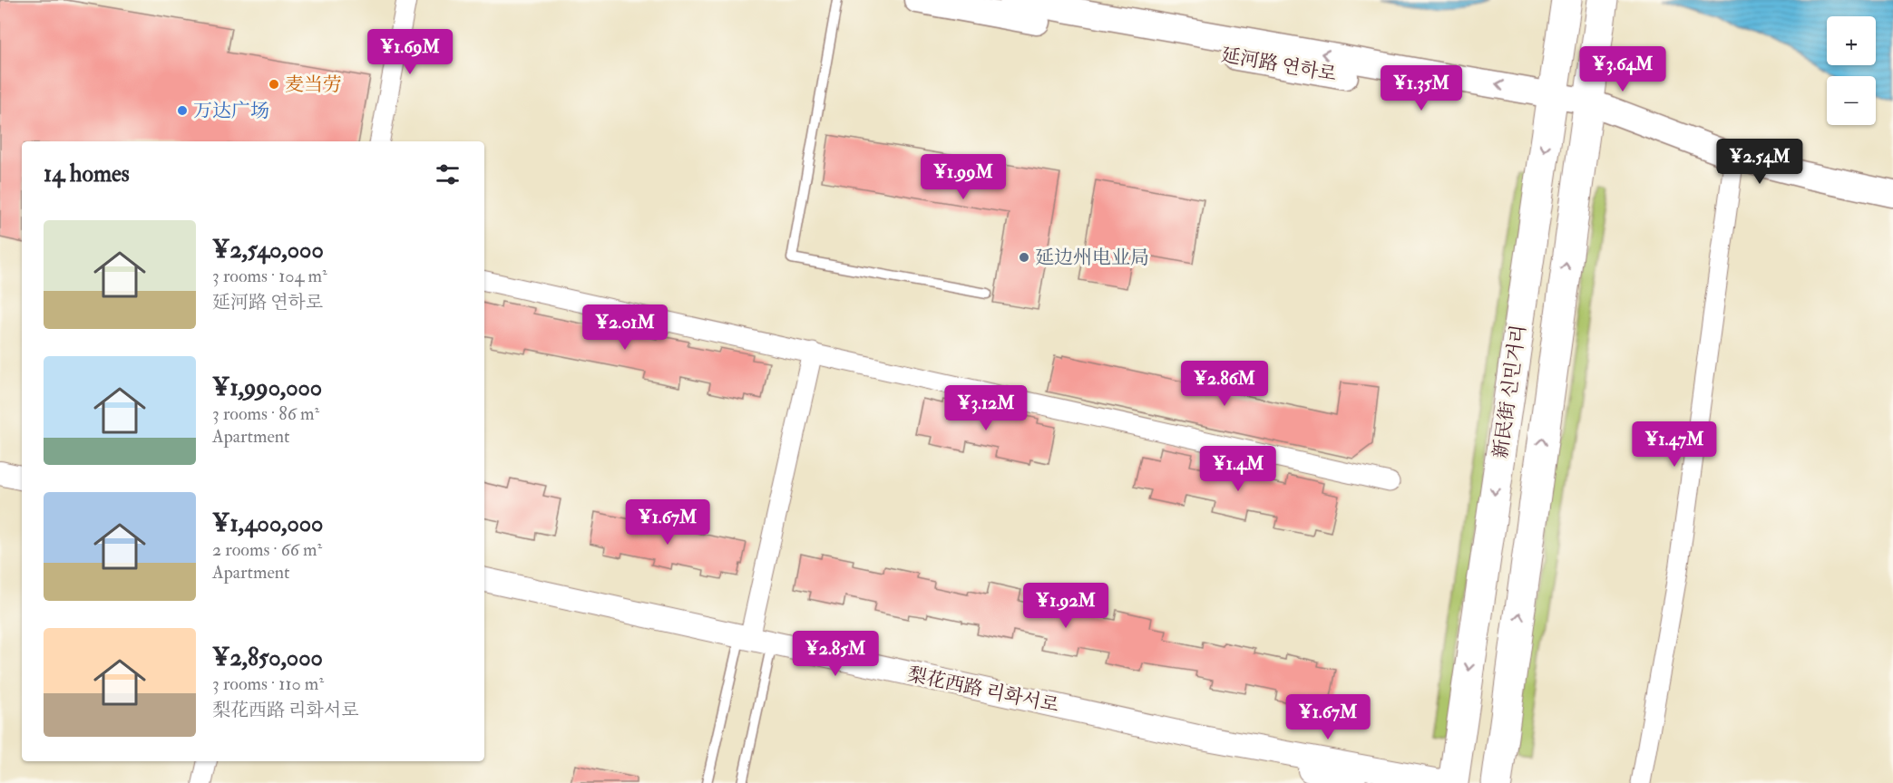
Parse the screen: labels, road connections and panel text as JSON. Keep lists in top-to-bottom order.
{
  "streets": {
    "highway": ["新民街 신민거리"],
    "main road": ["延河路 연하로"],
    "street": ["梨花西路 리화서로"]
  },
  "crossings": [
    ["延河路 연하로", "新民街 신민거리"],
    ["新民街 신민거리", "梨花西路 리화서로"]
  ],
  "places": ["麦当劳", "万达广场", "延边州电业局"],
  "page": {
    "map_buttons": ["+", "−"],
    "price": [
      "¥1.69M",
      "¥3.64M",
      "¥1.35M",
      "¥2.54M",
      "¥1.99M",
      "¥2.01M",
      "¥2.86M",
      "¥3.12M",
      "¥1.47M",
      "¥1.4M",
      "¥1.67M",
      "¥1.92M",
      "¥2.85M",
      "¥1.67M"
    ],
    "heading": "14 homes",
    "list": [
      {
        "name": "¥2,540,000",
        "note": "3 rooms · 104 m² · 延河路 연하로"
      },
      {
        "name": "¥1,990,000",
        "note": "3 rooms · 86 m² · Apartment"
      },
      {
        "name": "¥1,400,000",
        "note": "2 rooms · 66 m² · Apartment"
      },
      {
        "name": "¥2,850,000",
        "note": "3 rooms · 110 m² · 梨花西路 리화서로"
      }
    ]
  }
}
